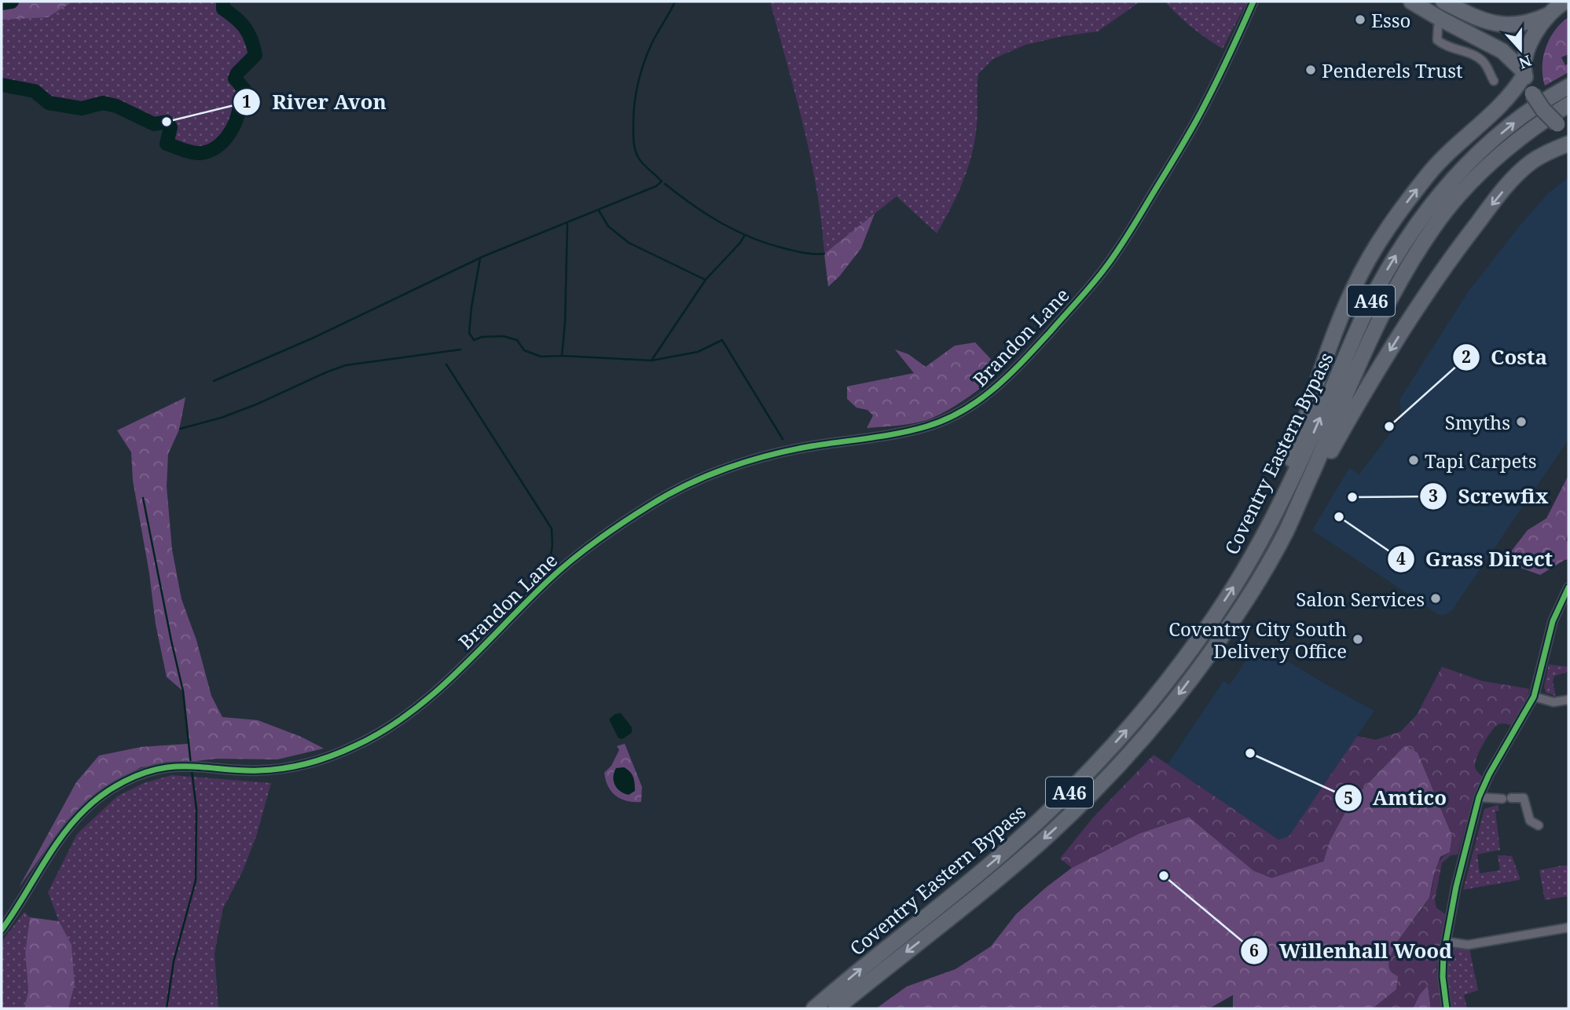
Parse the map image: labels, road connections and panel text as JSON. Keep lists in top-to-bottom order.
{
  "streets": {
    "highway": ["A46", "Coventry Eastern Bypass"],
    "street": ["Brandon Lane"]
  },
  "places": [
    "Esso",
    "Penderels Trust",
    "River Avon",
    "Smyths",
    "Costa",
    "Tapi Carpets",
    "Screwfix",
    "Grass Direct",
    "Salon Services",
    "Coventry City South Delivery Office",
    "Amtico",
    "Willenhall Wood"
  ],
  "north": "bottom"
}
